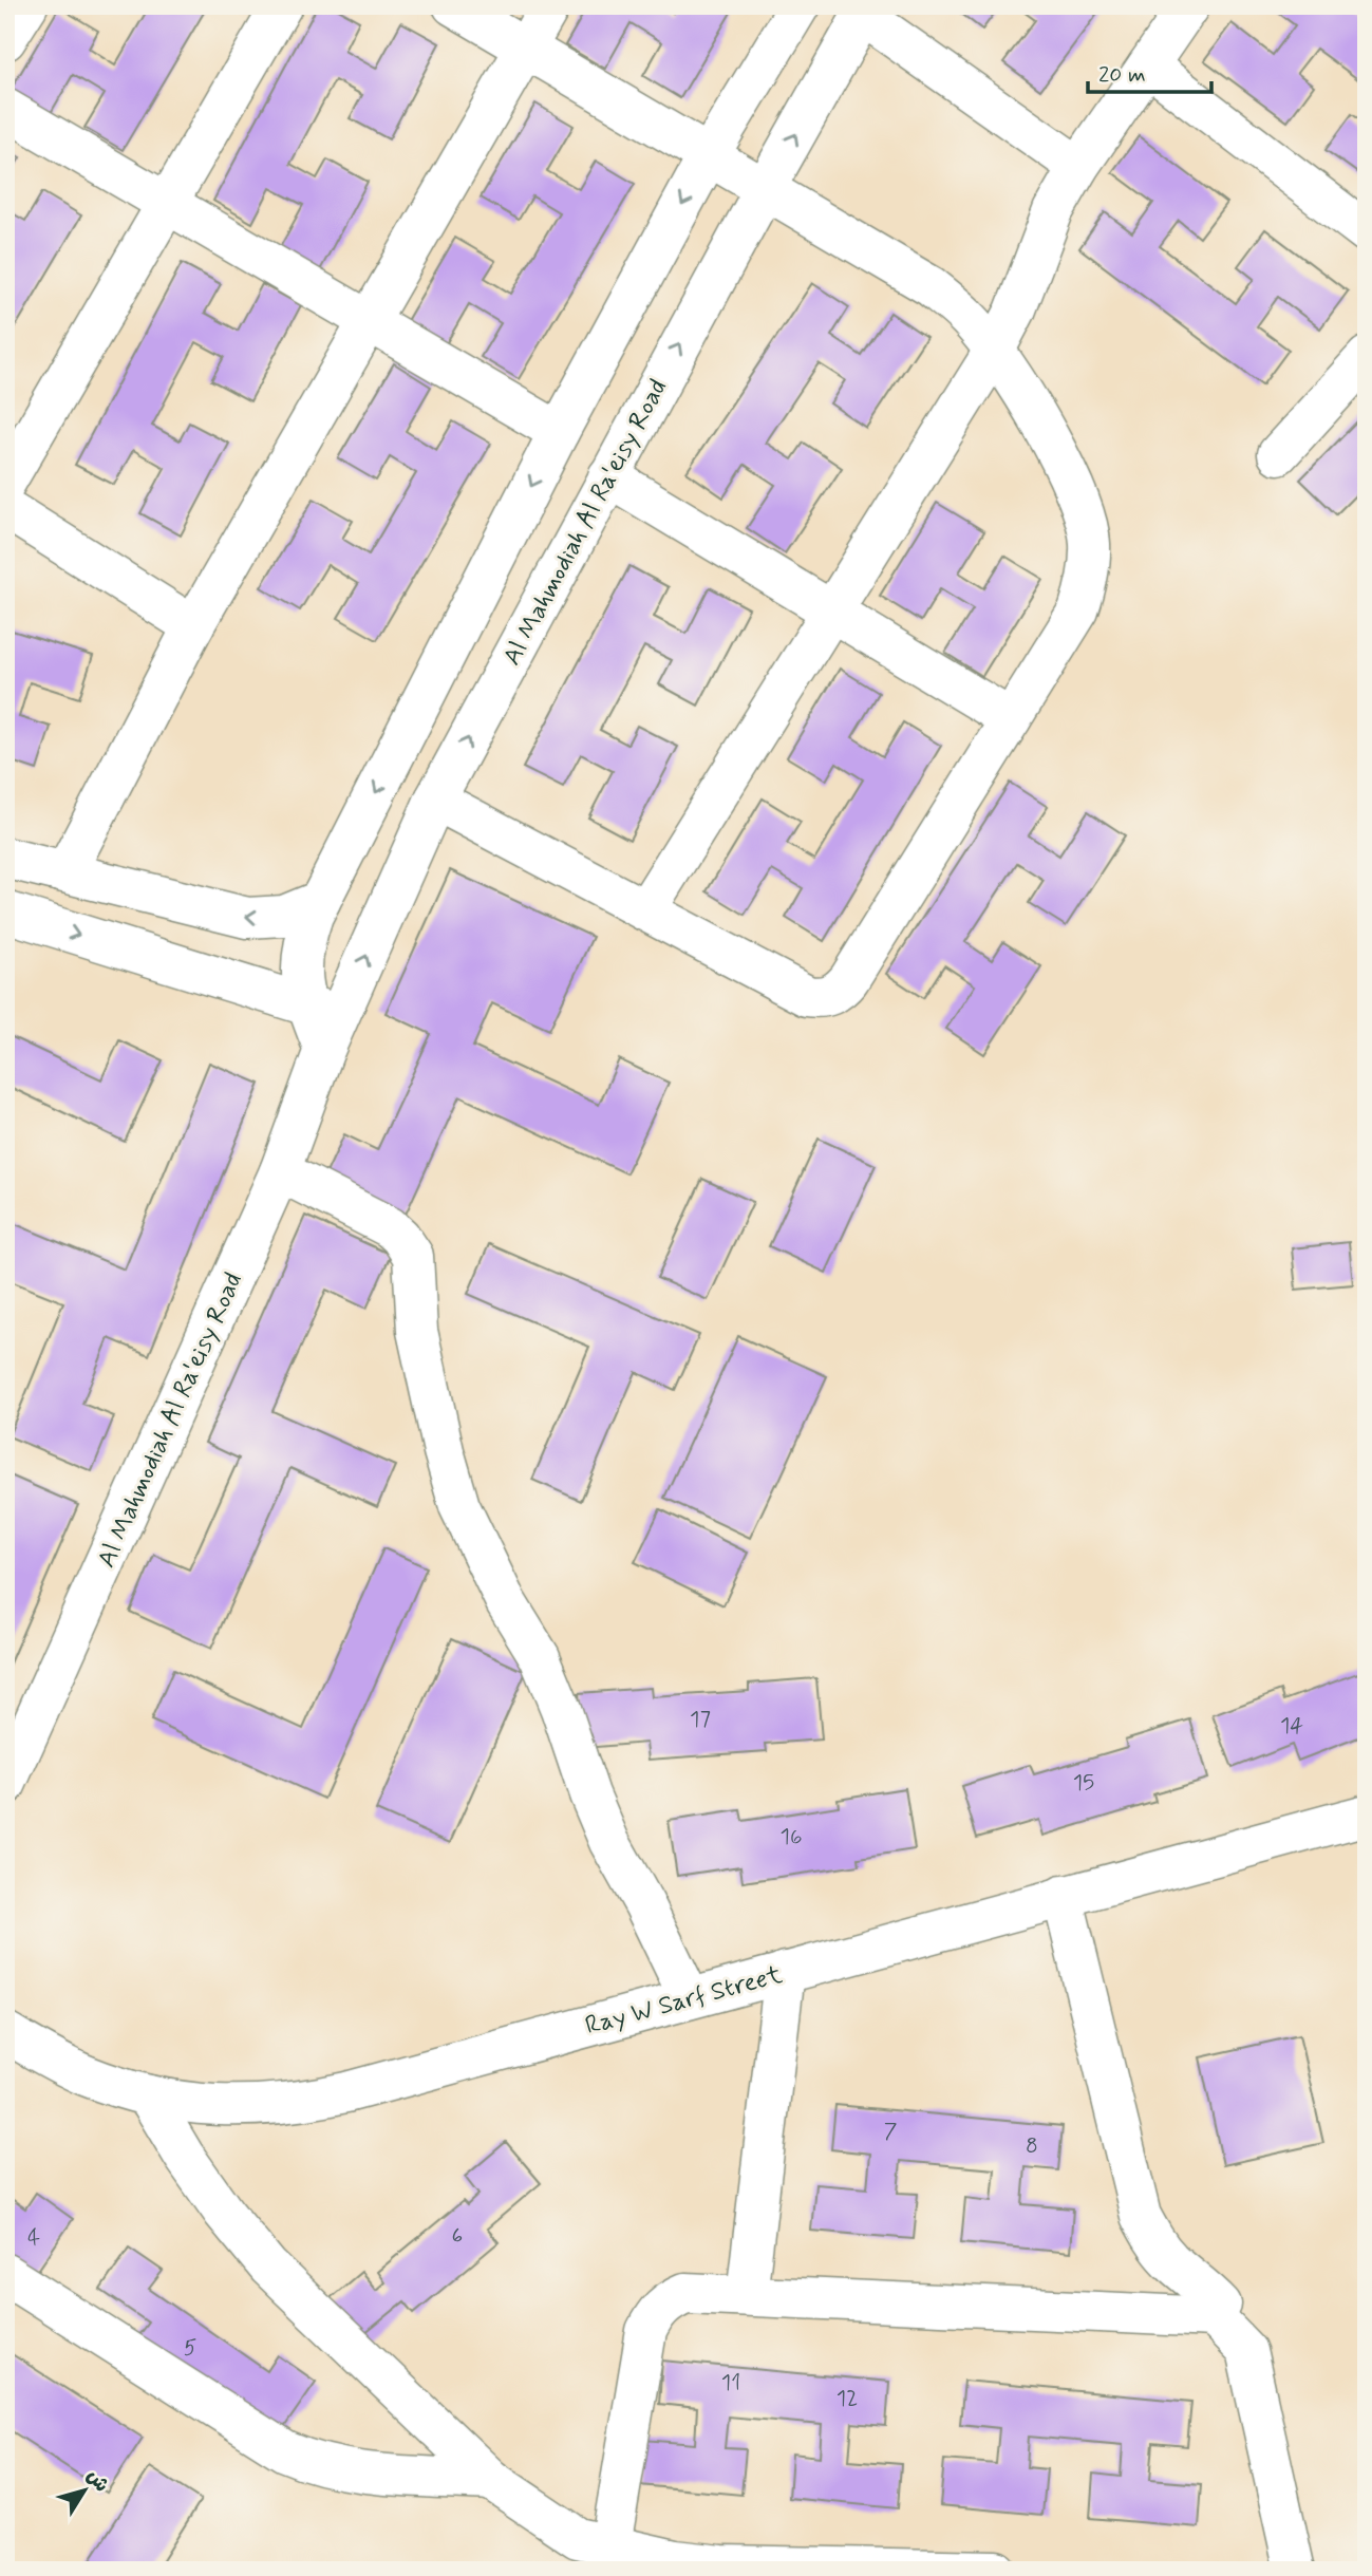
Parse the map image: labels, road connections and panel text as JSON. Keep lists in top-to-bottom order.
{
  "streets": {
    "street": ["Al Mahmodiah Al Ra'eisy Road", "Ray W Sarf Street"]
  },
  "house_numbers": [
    "17",
    "14",
    "15",
    "16",
    "7",
    "8",
    "6",
    "4",
    "5",
    "11",
    "12"
  ],
  "scale_bar": "20 m",
  "north": "top right"
}
